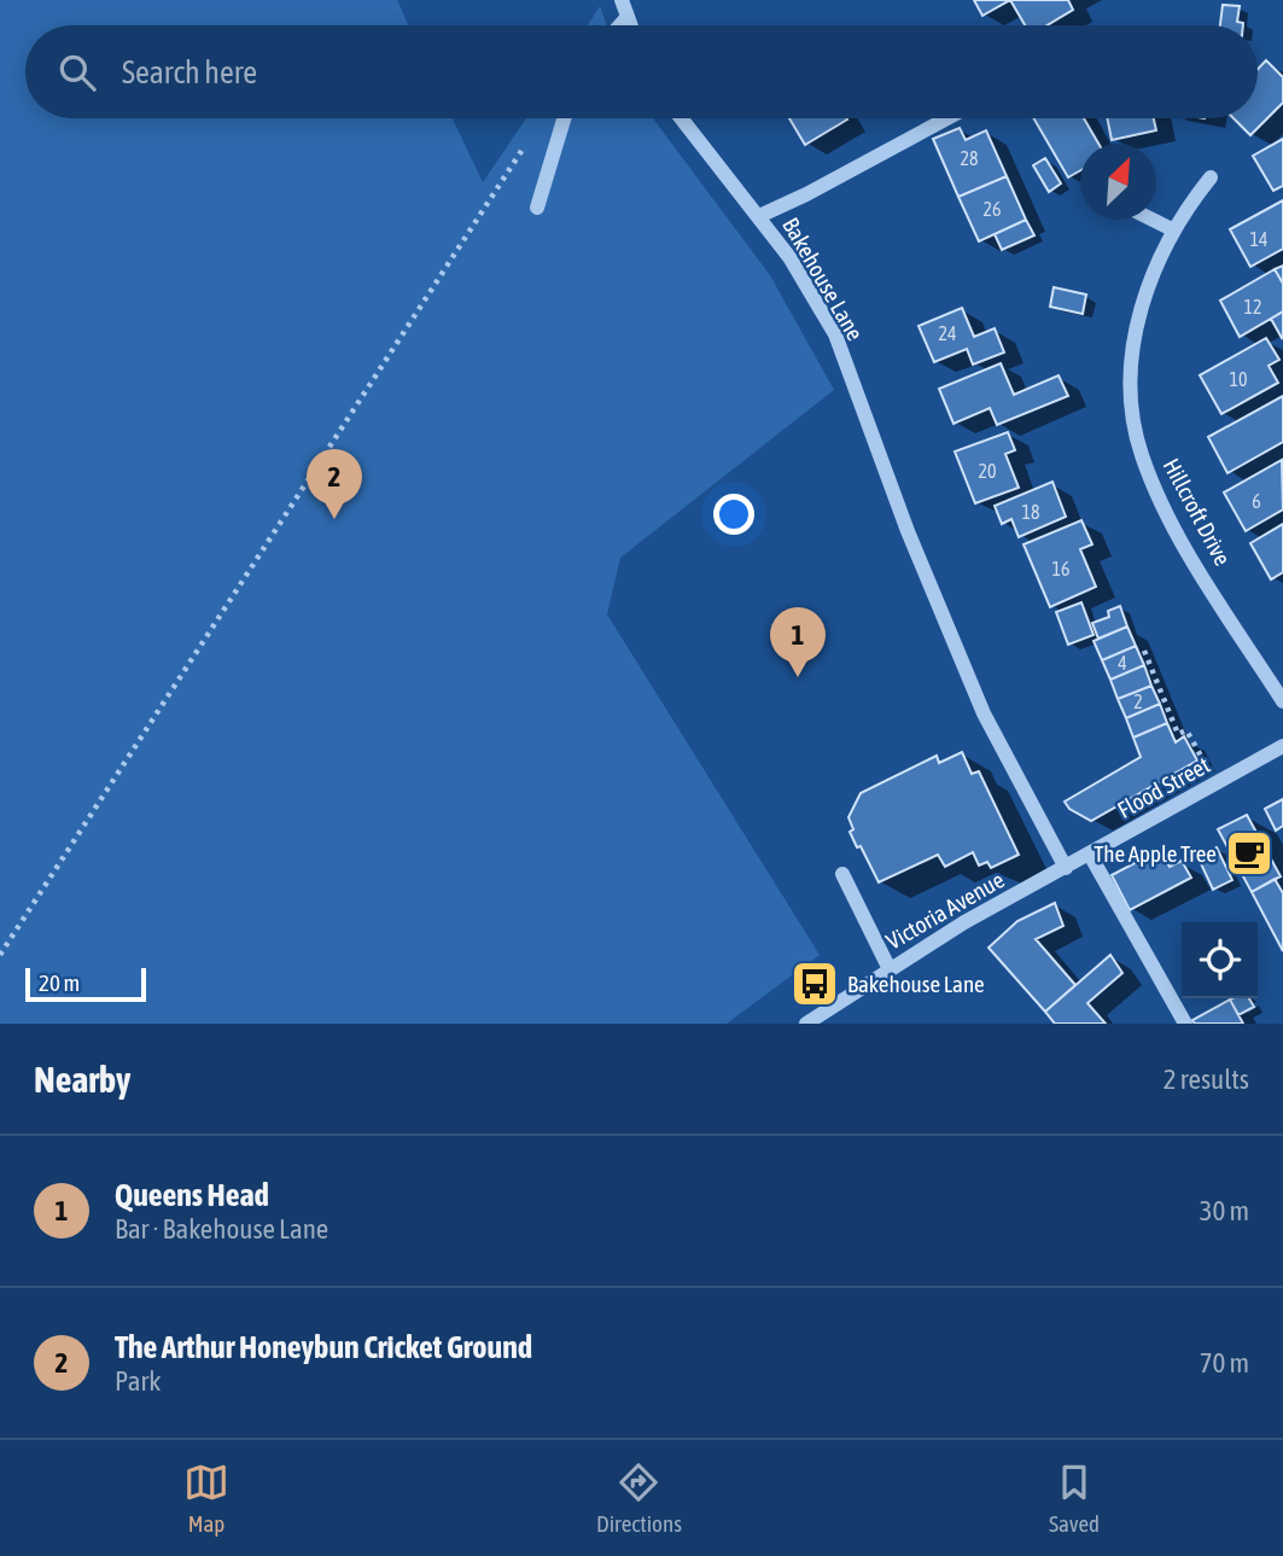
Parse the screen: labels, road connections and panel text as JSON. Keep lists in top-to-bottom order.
{
  "streets": {
    "street": [
      "Bakehouse Lane",
      "Hillcroft Drive",
      "Flood Street",
      "Victoria Avenue"
    ]
  },
  "crossings": [
    ["Bakehouse Lane", "Flood Street"],
    ["Bakehouse Lane", "Victoria Avenue"],
    ["Flood Street", "Victoria Avenue"]
  ],
  "places": {
    "cafe": ["The Apple Tree"],
    "bus stop": ["Bakehouse Lane"]
  },
  "house_numbers": [
    "28",
    "26",
    "14",
    "12",
    "24",
    "10",
    "20",
    "6",
    "18",
    "16",
    "4",
    "2"
  ],
  "scale_bar": "20 m",
  "north": "top right",
  "page": {
    "search": "Search here",
    "pins": ["2", "1"],
    "scale": "20 m",
    "heading": ["Nearby", "2 results"],
    "list": [
      {
        "mark": "1",
        "name": "Queens Head",
        "note": "Bar · Bakehouse Lane",
        "value": "30 m"
      },
      {
        "mark": "2",
        "name": "The Arthur Honeybun Cricket Ground",
        "note": "Park",
        "value": "70 m"
      }
    ],
    "nav": ["Map", "Directions", "Saved"]
  }
}
